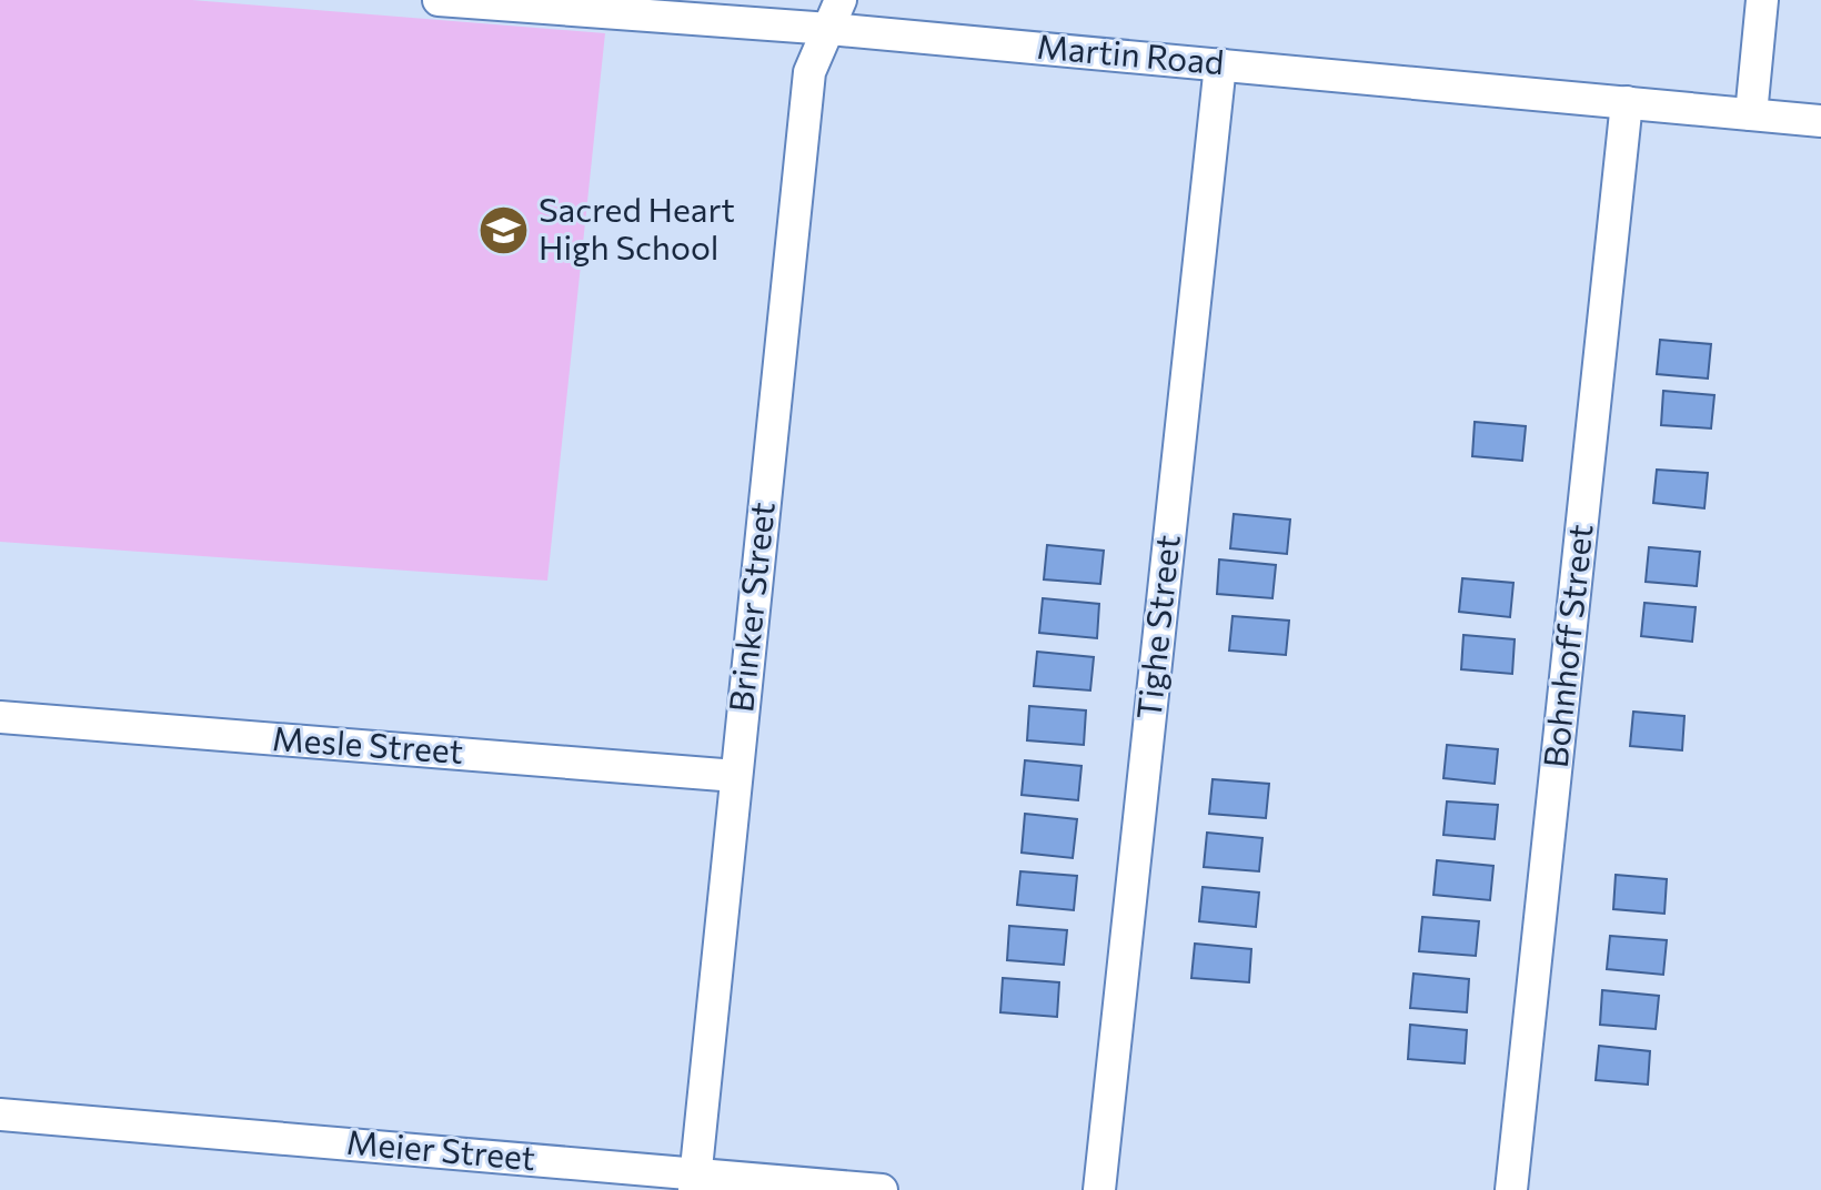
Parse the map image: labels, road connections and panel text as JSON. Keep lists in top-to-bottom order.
{
  "streets": {
    "street": [
      "Martin Road",
      "Brinker Street",
      "Tighe Street",
      "Bohnhoff Street",
      "Mesle Street",
      "Meier Street"
    ]
  },
  "crossings": [
    ["Martin Road", "Brinker Street"],
    ["Martin Road", "Tighe Street"],
    ["Martin Road", "Bohnhoff Street"],
    ["Brinker Street", "Mesle Street"],
    ["Brinker Street", "Meier Street"]
  ],
  "places": {
    "school or university": ["Sacred Heart High School"]
  }
}
